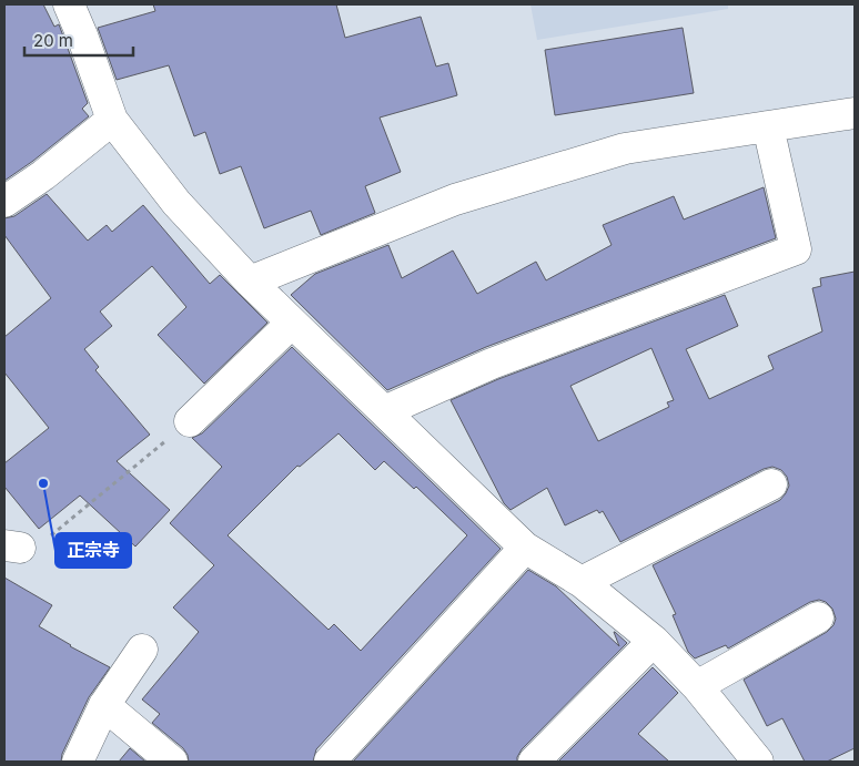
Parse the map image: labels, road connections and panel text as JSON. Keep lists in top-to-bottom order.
{
  "places": ["正宗寺"],
  "scale_bar": "20 m"
}
